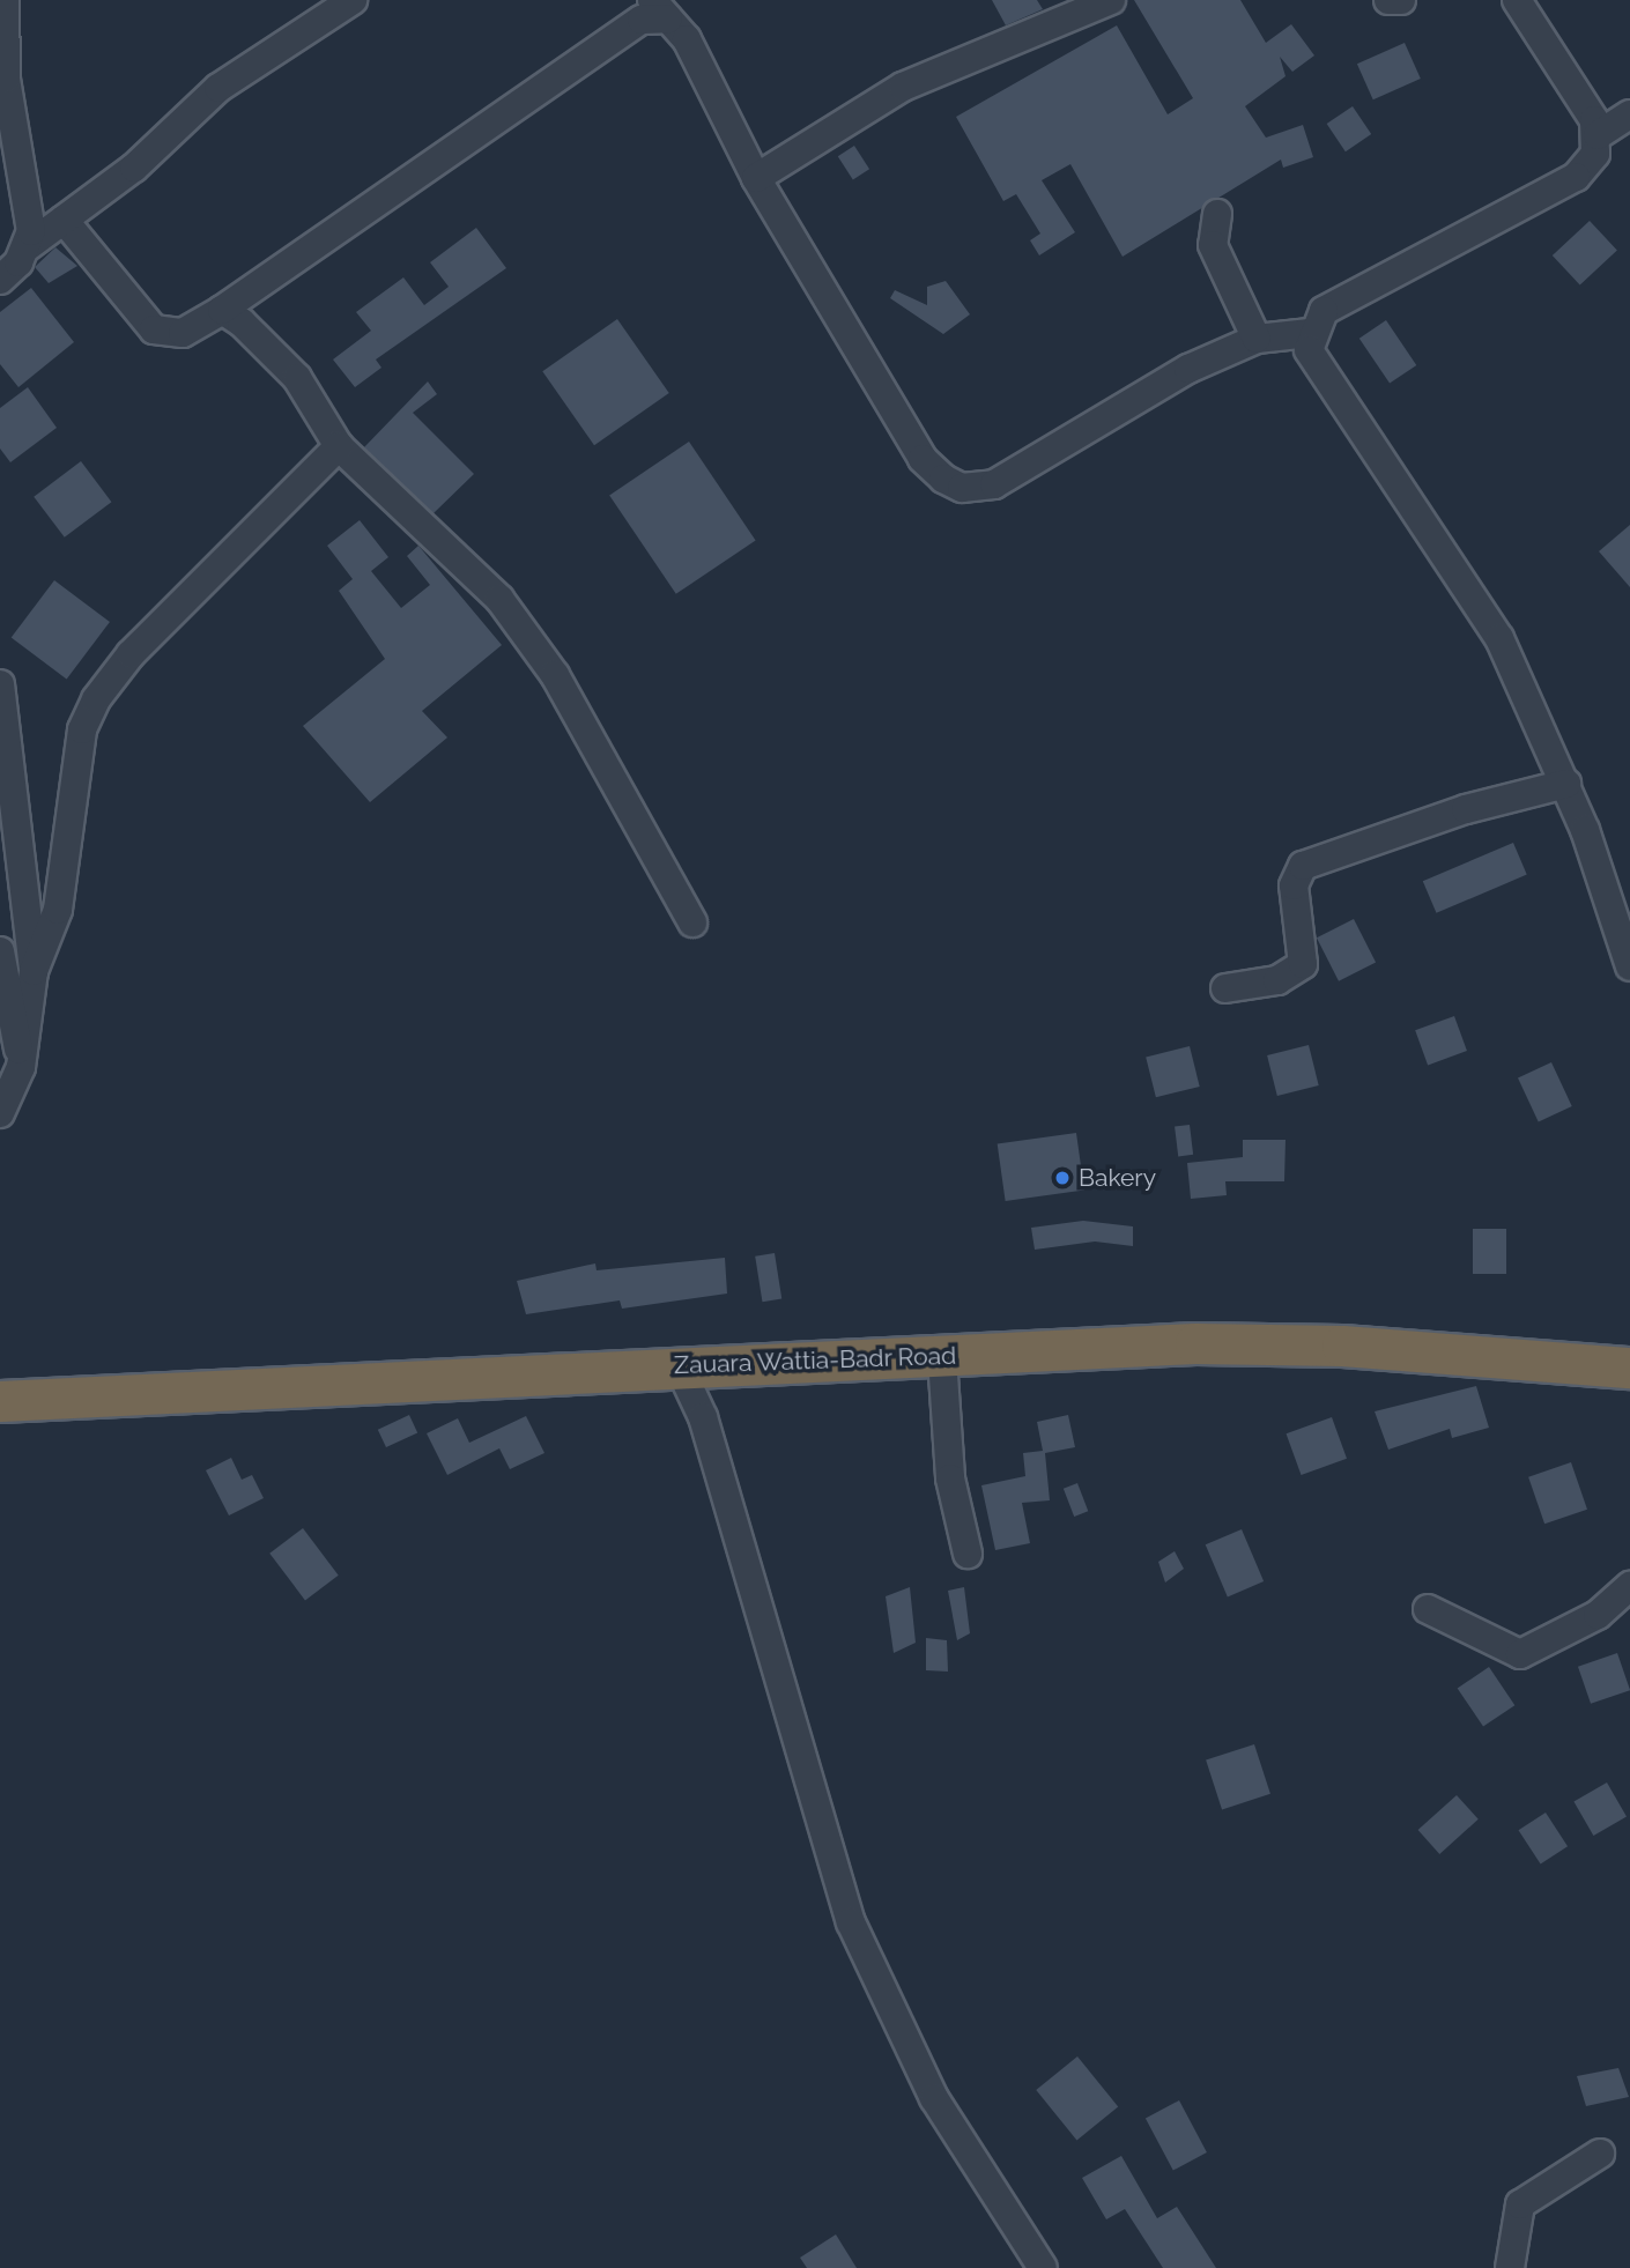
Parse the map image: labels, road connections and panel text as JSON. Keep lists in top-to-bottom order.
{
  "streets": {
    "highway": ["Zauara Wattia-Badr Road"]
  },
  "places": ["Bakery"]
}
